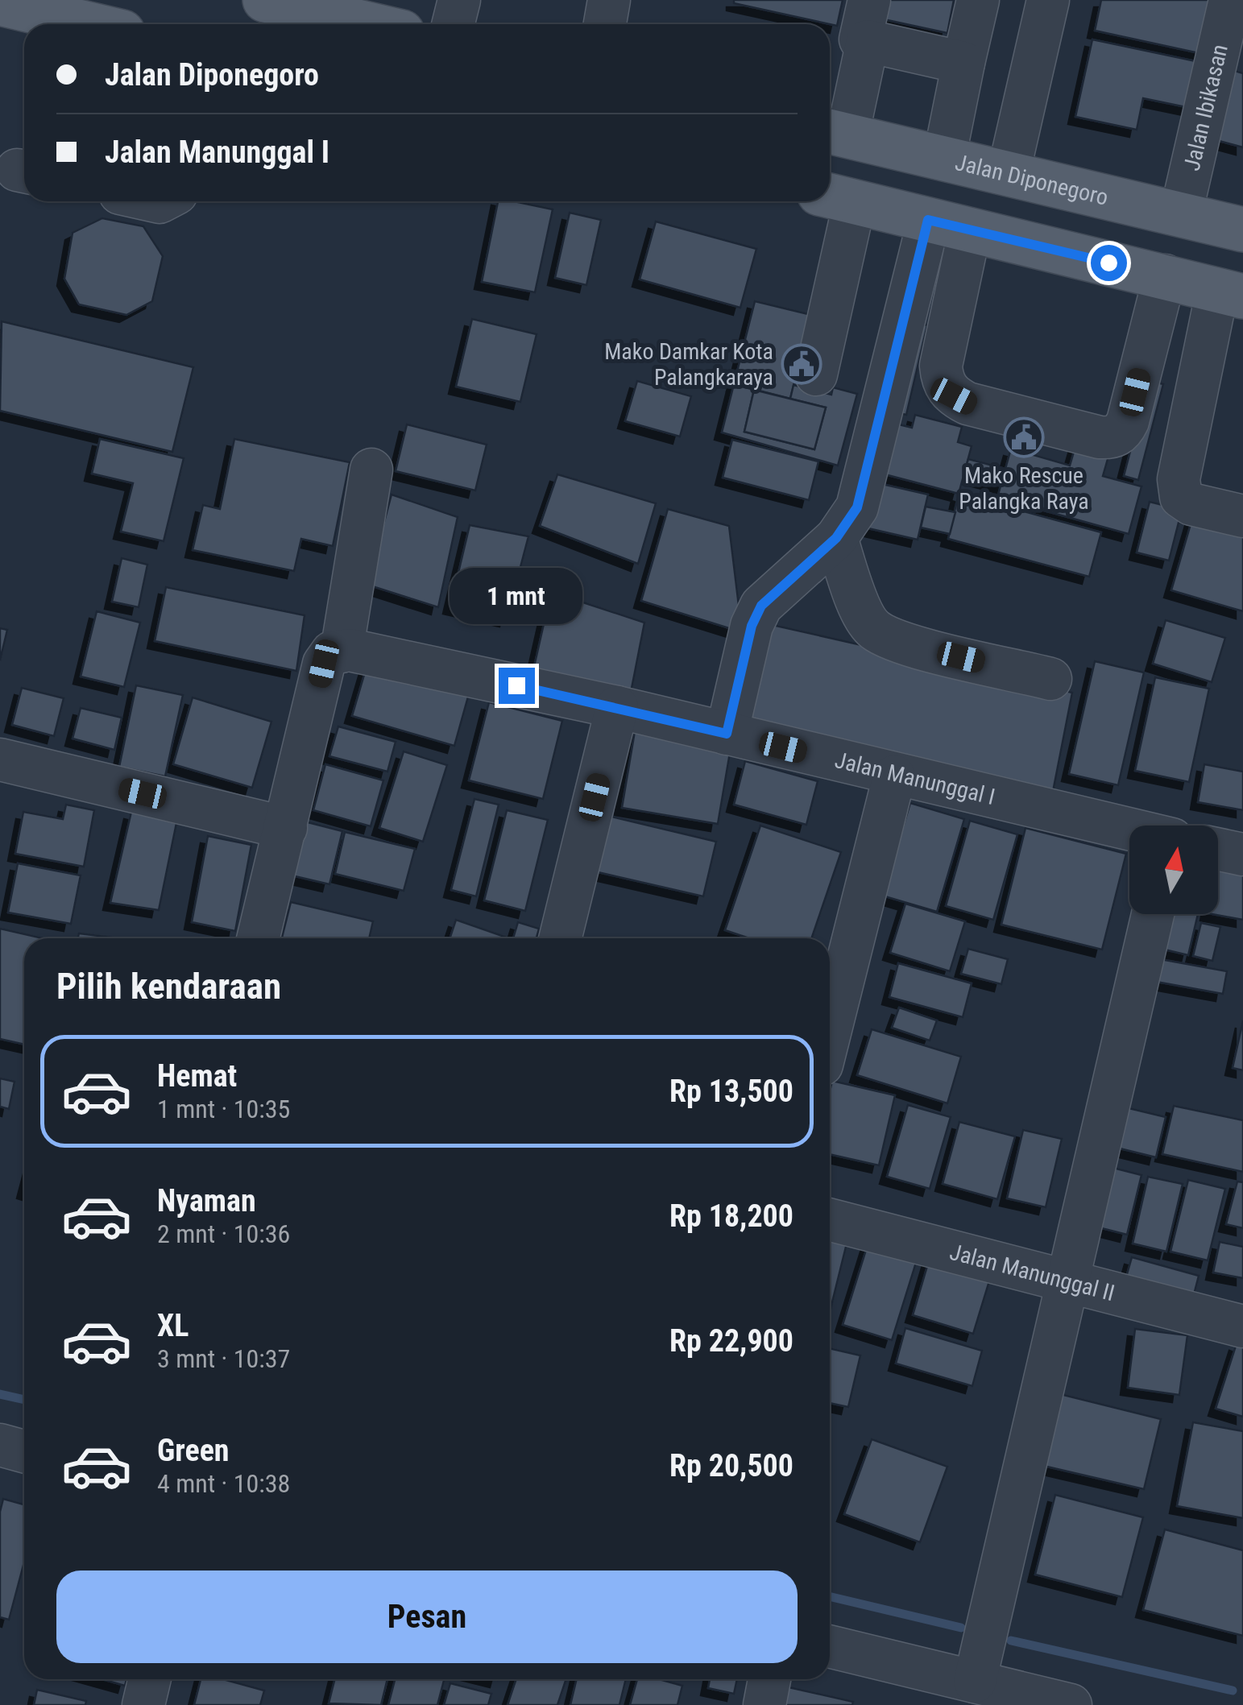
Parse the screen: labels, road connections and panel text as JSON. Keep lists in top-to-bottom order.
{
  "streets": {
    "main road": ["Jalan Diponegoro"],
    "street": ["Jalan Ibikasan", "Jalan Manunggal I", "Jalan Manunggal II"]
  },
  "crossings": [
    ["Jalan Ibikasan", "Jalan Diponegoro"]
  ],
  "places": {
    "public building": ["Mako Damkar Kota Palangkaraya", "Mako Rescue Palangka Raya"]
  },
  "north": "top",
  "page": {
    "banner": ["Jalan Diponegoro", "Jalan Manunggal I"],
    "bubble": "1 mnt",
    "heading": "Pilih kendaraan",
    "list": [
      {
        "name": "Hemat",
        "note": "1 mnt · 10:35",
        "value": "Rp 13,500"
      },
      {
        "name": "Nyaman",
        "note": "2 mnt · 10:36",
        "value": "Rp 18,200"
      },
      {
        "name": "XL",
        "note": "3 mnt · 10:37",
        "value": "Rp 22,900"
      },
      {
        "name": "Green",
        "note": "4 mnt · 10:38",
        "value": "Rp 20,500"
      }
    ],
    "buttons": "Pesan"
  }
}
